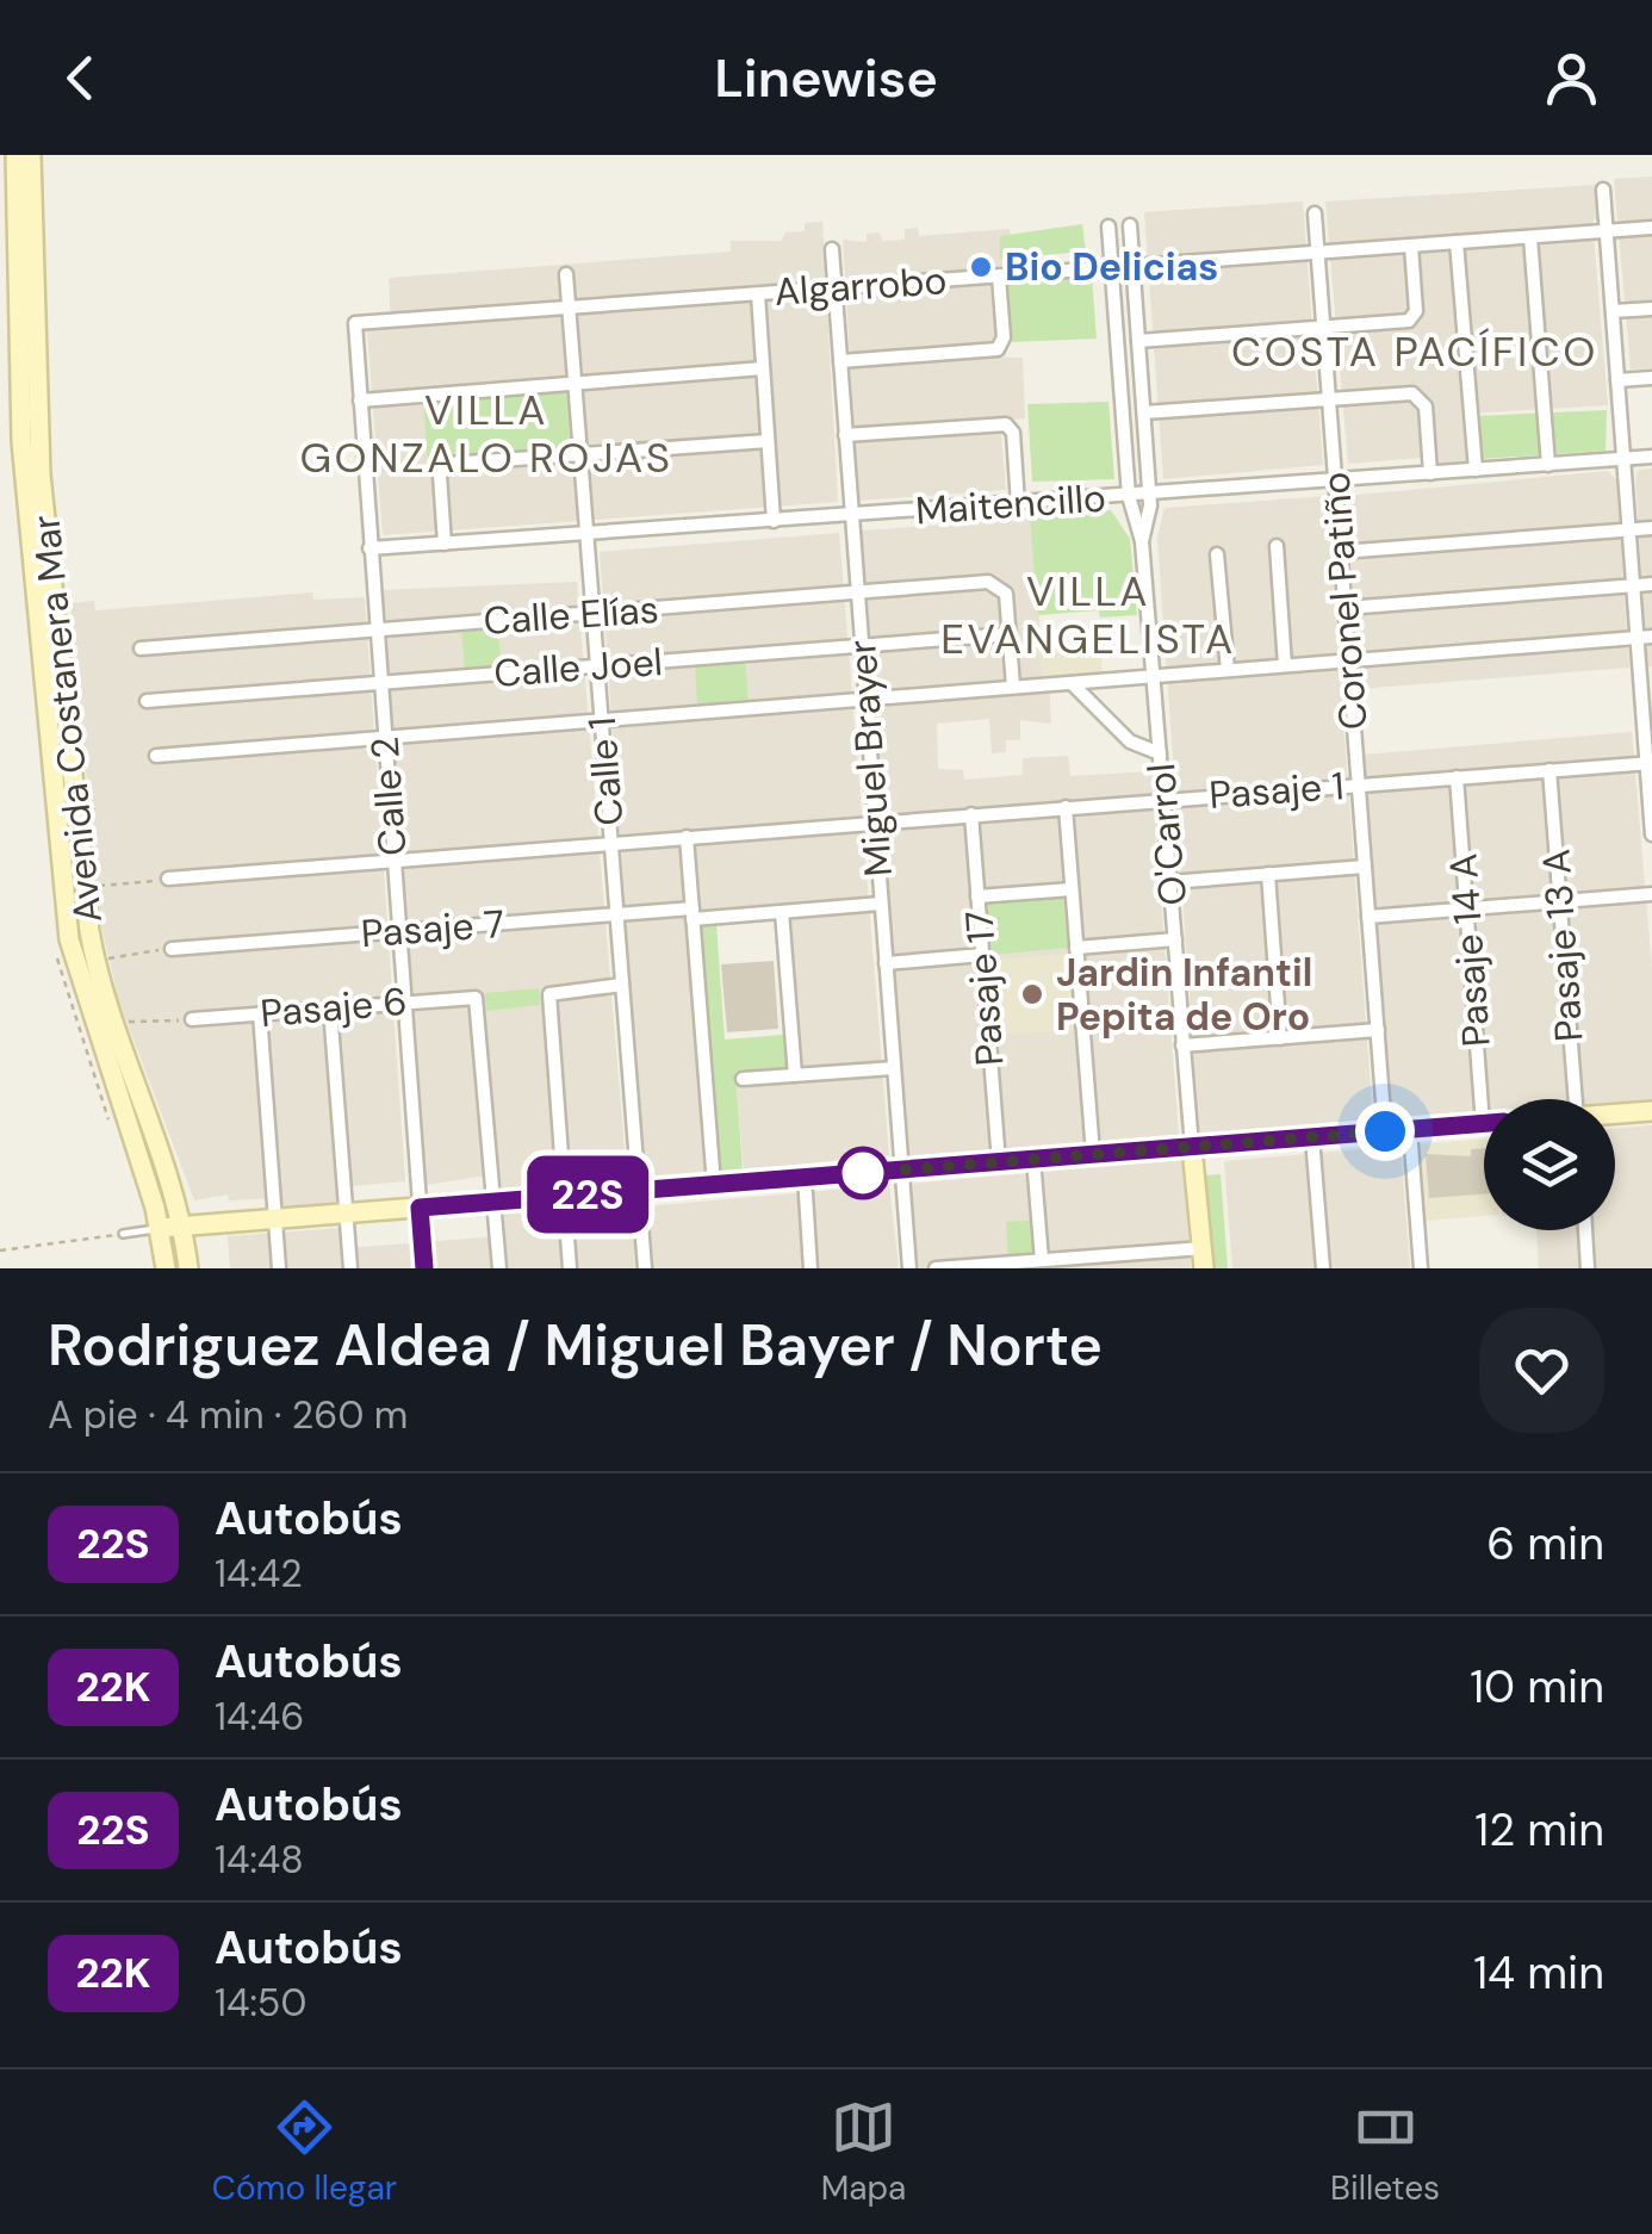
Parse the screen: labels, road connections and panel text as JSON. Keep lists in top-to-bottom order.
{
  "streets": {
    "street": [
      "Algarrobo",
      "Maitencillo",
      "Coronel Patiño",
      "Calle Elías",
      "Calle Joel",
      "Avenida Costanera Mar",
      "Miguel Brayer",
      "Calle 1",
      "Pasaje 1",
      "Calle 2",
      "O'Carrol",
      "Pasaje 7",
      "Pasaje 13 A",
      "Pasaje 14 A",
      "Pasaje 17",
      "Pasaje 6"
    ]
  },
  "crossings": [
    ["Algarrobo", "Coronel Patiño"],
    ["Algarrobo", "Miguel Brayer"],
    ["Algarrobo", "Calle 1"],
    ["Algarrobo", "Calle 2"],
    ["Algarrobo", "O'Carrol"],
    ["Maitencillo", "Coronel Patiño"],
    ["Maitencillo", "Miguel Brayer"],
    ["Maitencillo", "Calle 1"],
    ["Maitencillo", "Calle 2"],
    ["Maitencillo", "O'Carrol"],
    ["Coronel Patiño", "Pasaje 1"],
    ["Calle Elías", "Calle Joel"],
    ["Calle Elías", "Miguel Brayer"],
    ["Calle Elías", "Calle 1"],
    ["Calle Elías", "Calle 2"],
    ["Calle Joel", "Miguel Brayer"],
    ["Calle Joel", "Calle 1"],
    ["Calle Joel", "Calle 2"],
    ["Miguel Brayer", "Pasaje 1"],
    ["Miguel Brayer", "Pasaje 7"],
    ["Calle 1", "Pasaje 1"],
    ["Calle 1", "Pasaje 7"],
    ["Pasaje 1", "Calle 2"],
    ["Pasaje 1", "O'Carrol"],
    ["Pasaje 1", "Pasaje 13 A"],
    ["Pasaje 1", "Pasaje 14 A"],
    ["Pasaje 1", "Pasaje 17"],
    ["Calle 2", "Pasaje 7"],
    ["Calle 2", "Pasaje 6"]
  ],
  "districts": ["COSTA PACÍFICO", "VILLA GONZALO ROJAS", "VILLA EVANGELISTA"],
  "places": ["Bio Delicias", "Jardin Infantil Pepita de Oro"],
  "lines": ["bus line 22S"],
  "page": {
    "header": "Linewise",
    "on_map": "22S",
    "heading": ["Rodriguez Aldea / Miguel Bayer / Norte", "A pie · 4 min · 260 m"],
    "list": [
      {
        "mark": "22S",
        "name": "Autobús",
        "note": "14:42",
        "value": "6 min"
      },
      {
        "mark": "22K",
        "name": "Autobús",
        "note": "14:46",
        "value": "10 min"
      },
      {
        "mark": "22S",
        "name": "Autobús",
        "note": "14:48",
        "value": "12 min"
      },
      {
        "mark": "22K",
        "name": "Autobús",
        "note": "14:50",
        "value": "14 min"
      }
    ],
    "tabs": ["Cómo llegar", "Mapa", "Billetes"]
  }
}
